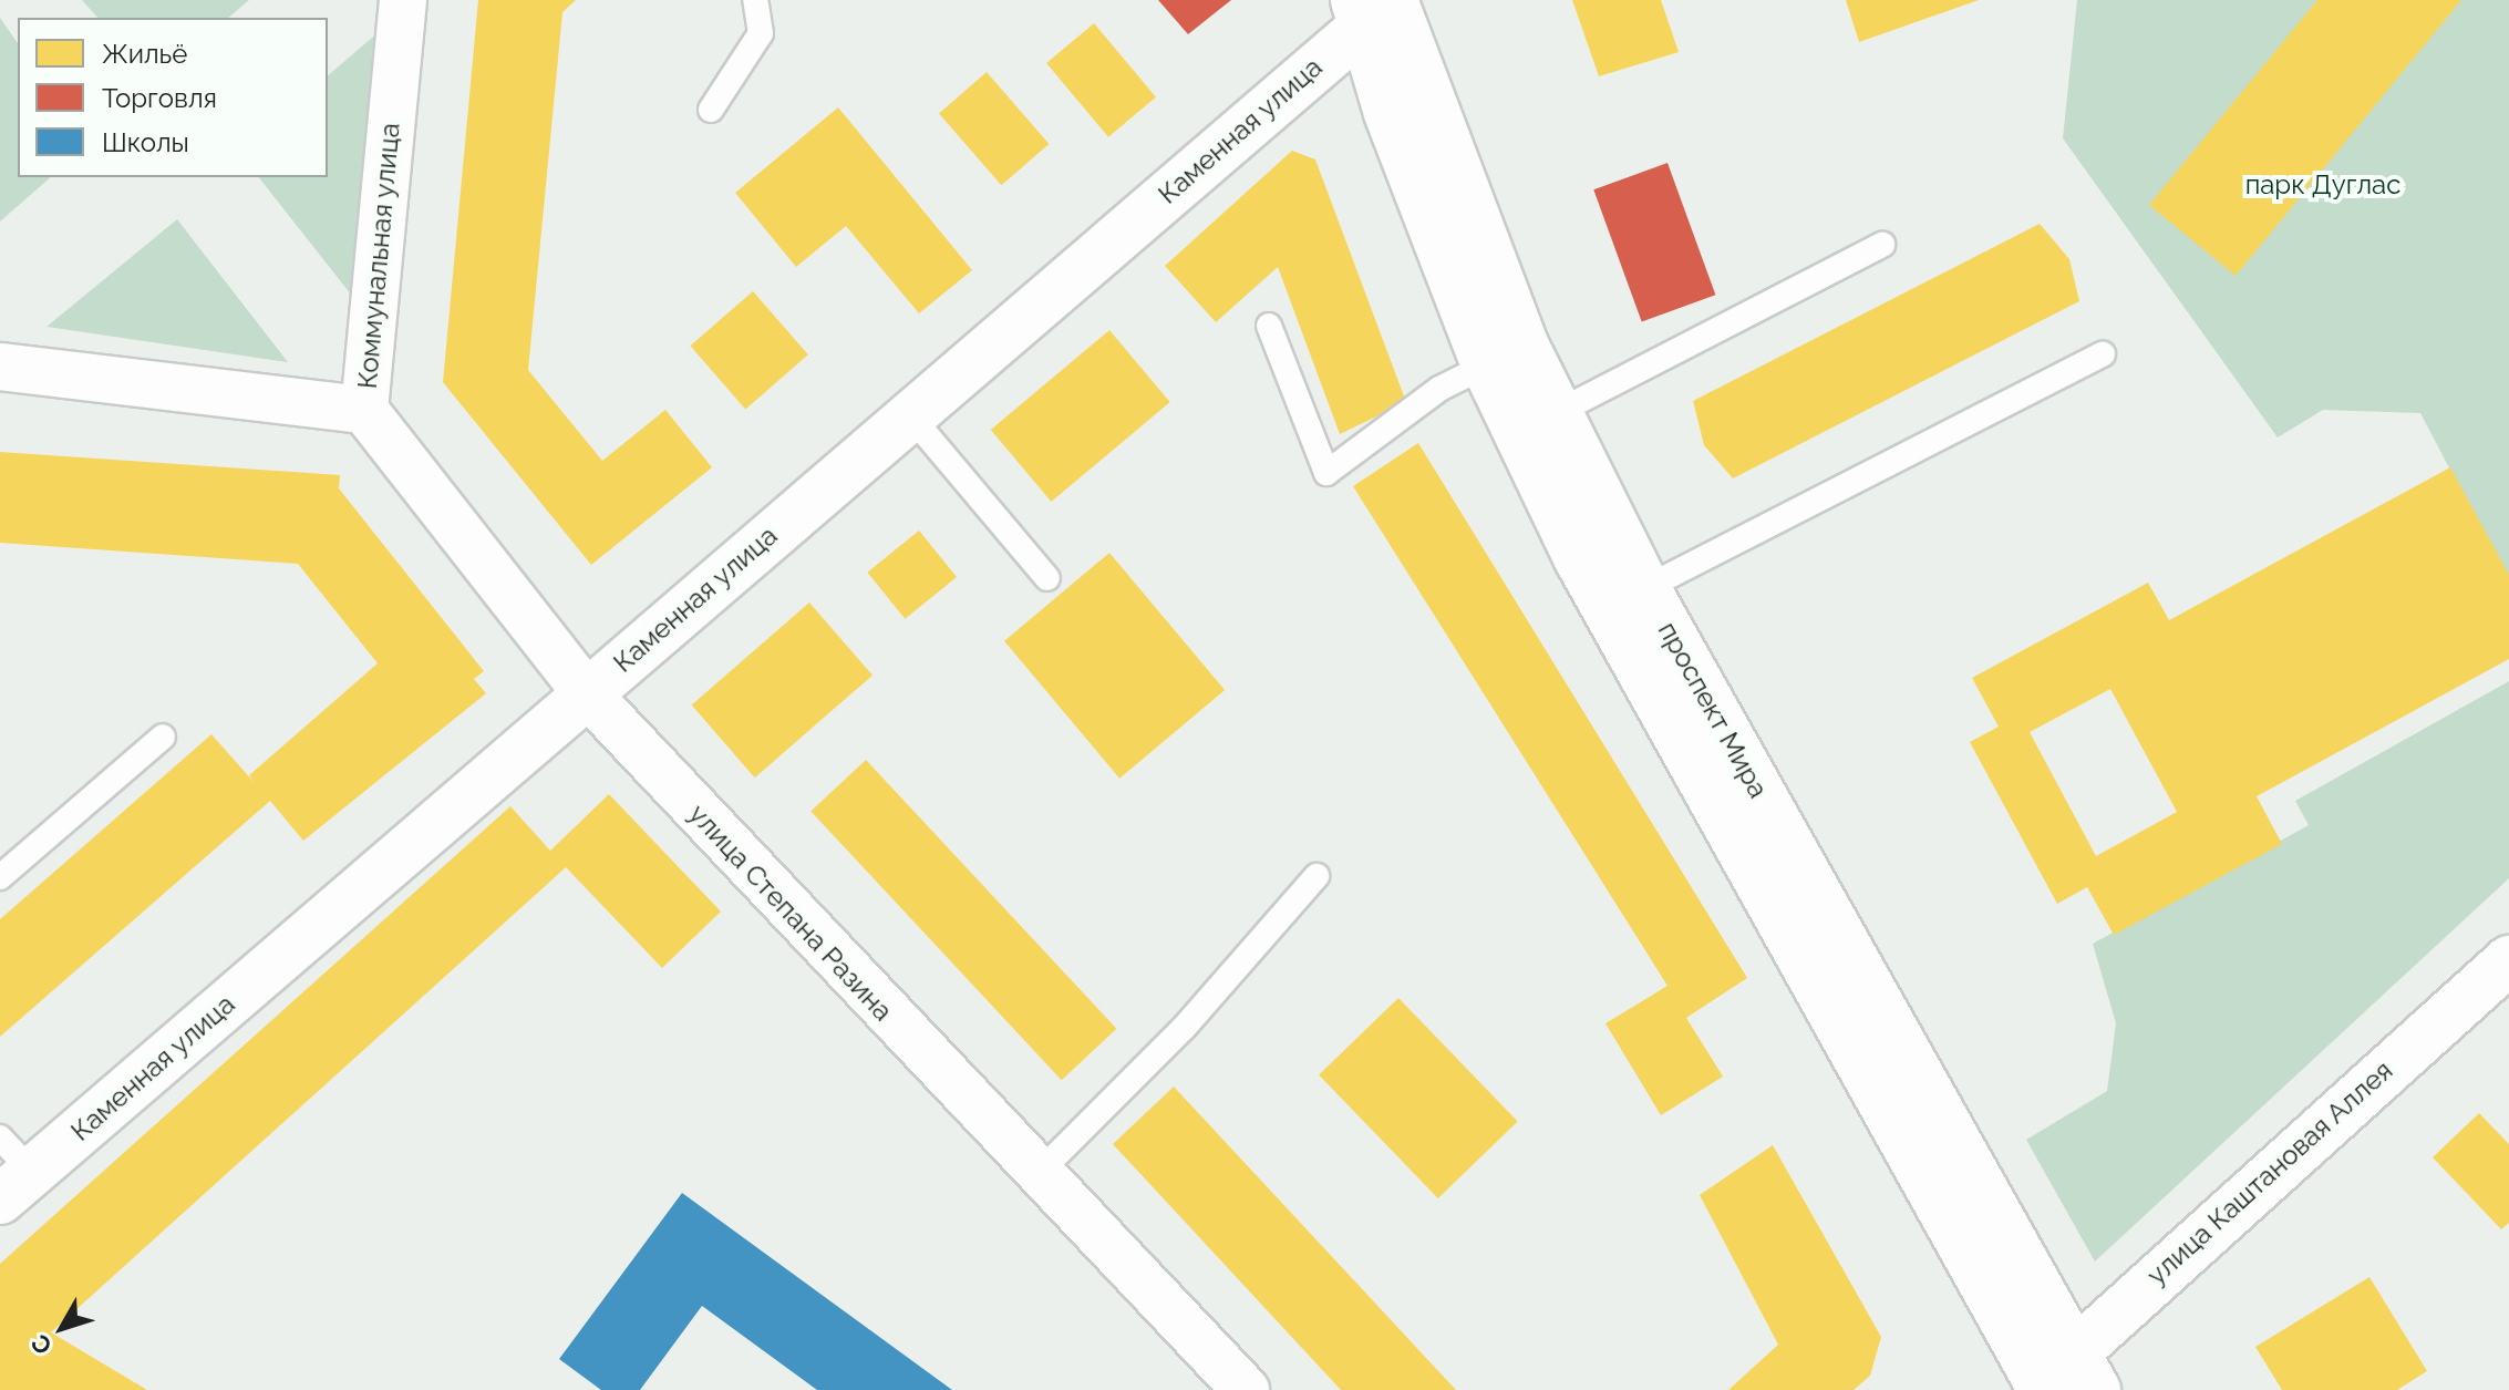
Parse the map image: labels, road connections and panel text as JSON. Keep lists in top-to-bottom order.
{
  "streets": {
    "main road": ["Каменная улица", "проспект Мира", "улица Каштановая Аллея"],
    "street": ["Коммунальная улица", "улица Степана Разина"]
  },
  "crossings": [
    ["Каменная улица", "проспект Мира"],
    ["Каменная улица", "улица Степана Разина"],
    ["Коммунальная улица", "улица Степана Разина"],
    ["проспект Мира", "улица Каштановая Аллея"]
  ],
  "parks": ["парк Дуглас"],
  "legend": ["Жильё", "Торговля", "Школы"],
  "north": "bottom left"
}
